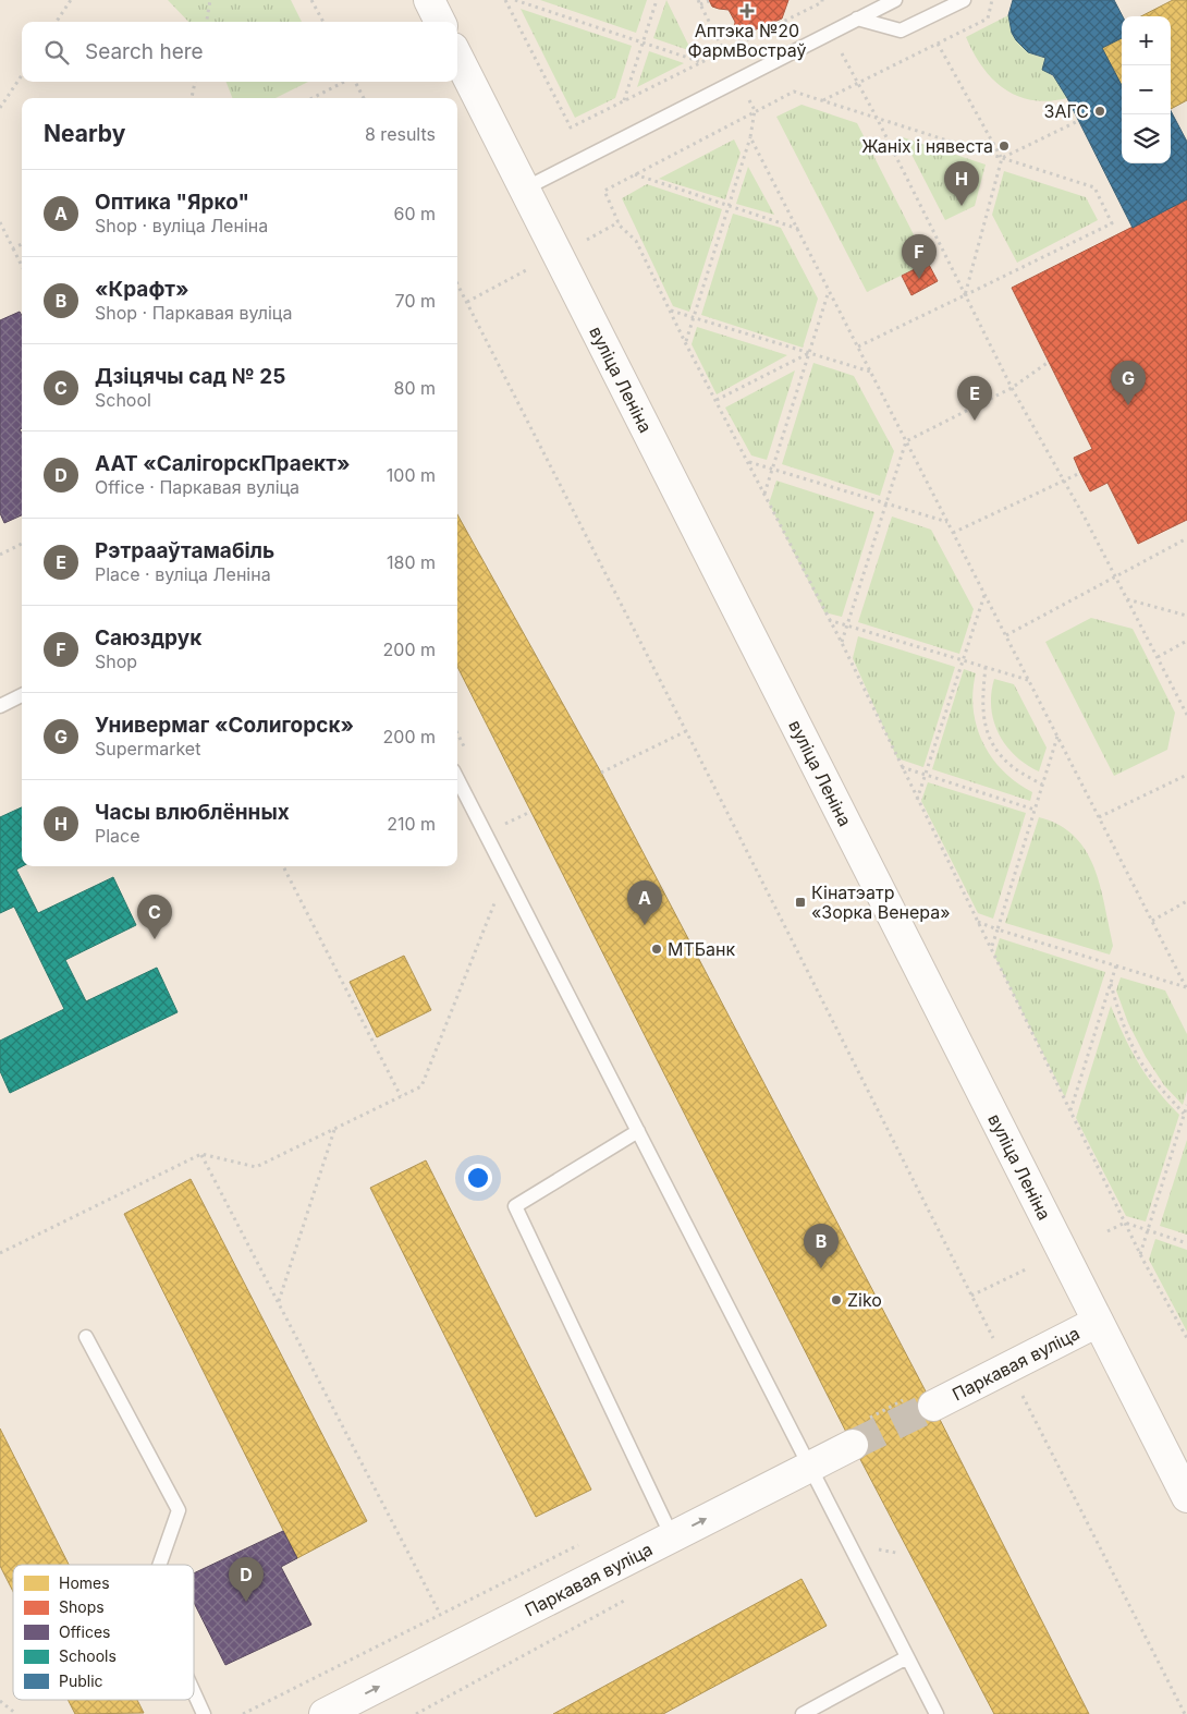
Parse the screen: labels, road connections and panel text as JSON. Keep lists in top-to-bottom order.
{
  "streets": {
    "main road": ["вуліца Леніна", "Паркавая вуліца"]
  },
  "crossings": [
    ["вуліца Леніна", "Паркавая вуліца"]
  ],
  "one_way": ["Паркавая вуліца"],
  "places": {
    "health": ["Аптэка №20 ФармВостраў"],
    "other": [
      "ЗАГС",
      "Жаніх і нявеста",
      "МТБанк",
      "Ziko"
    ],
    "transit": ["Кінатэатр «Зорка Венера»"]
  },
  "legend": [
    "Homes",
    "Shops",
    "Offices",
    "Schools",
    "Public"
  ],
  "page": {
    "map_buttons": ["+", "−"],
    "search": "Search here",
    "heading": ["Nearby", "8 results"],
    "pins": [
      "H",
      "F",
      "G",
      "E",
      "A",
      "C",
      "B",
      "D"
    ],
    "list": [
      {
        "mark": "A",
        "name": "Оптика \"Ярко\"",
        "note": "Shop · вуліца Леніна",
        "value": "60 m"
      },
      {
        "mark": "B",
        "name": "«Крафт»",
        "note": "Shop · Паркавая вуліца",
        "value": "70 m"
      },
      {
        "mark": "C",
        "name": "Дзіцячы сад № 25",
        "note": "School",
        "value": "80 m"
      },
      {
        "mark": "D",
        "name": "ААТ «СалігорскПраект»",
        "note": "Office · Паркавая вуліца",
        "value": "100 m"
      },
      {
        "mark": "E",
        "name": "Рэтрааўтамабіль",
        "note": "Place · вуліца Леніна",
        "value": "180 m"
      },
      {
        "mark": "F",
        "name": "Саюздрук",
        "note": "Shop",
        "value": "200 m"
      },
      {
        "mark": "G",
        "name": "Универмаг «Солигорск»",
        "note": "Supermarket",
        "value": "200 m"
      },
      {
        "mark": "H",
        "name": "Часы влюблённых",
        "note": "Place",
        "value": "210 m"
      }
    ]
  }
}
